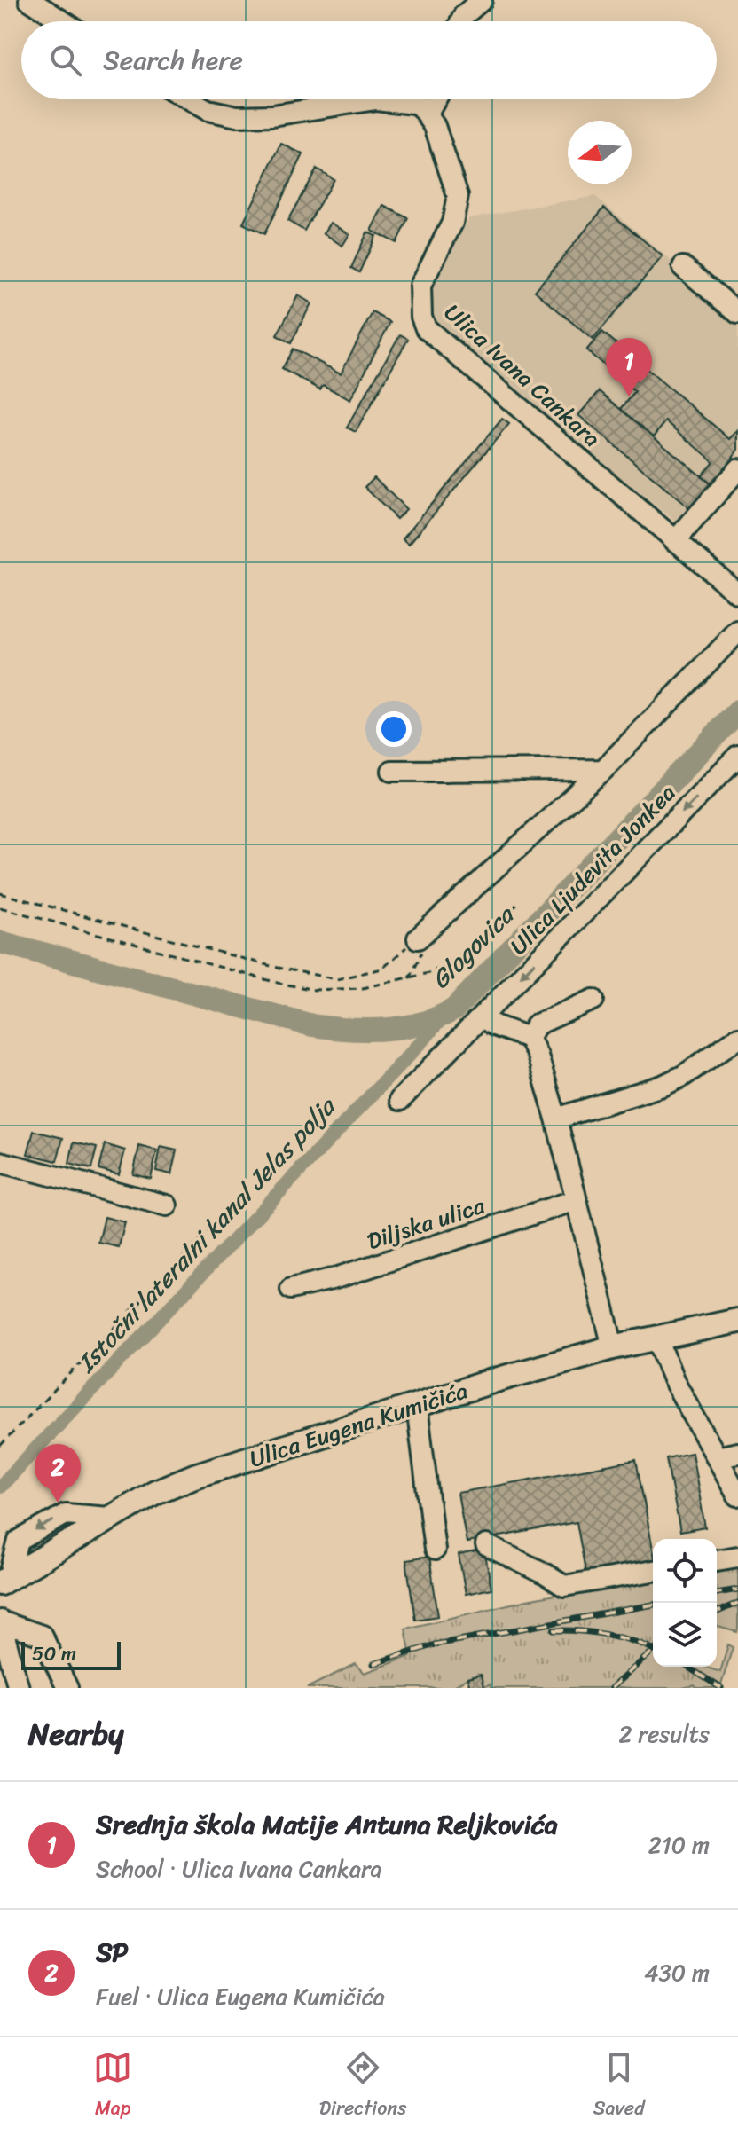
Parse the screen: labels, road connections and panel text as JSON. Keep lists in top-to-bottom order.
{
  "streets": {
    "main road": ["Ulica Eugena Kumičića"],
    "street": ["Ulica Ivana Cankara", "Ulica Ljudevita Jonkea", "Diljska ulica"]
  },
  "water": ["Glogovica", "Istočni lateralni kanal Jelas polja"],
  "scale_bar": "50 m",
  "north": "left",
  "page": {
    "search": "Search here",
    "pins": ["1", "2"],
    "scale": "50 m",
    "heading": ["Nearby", "2 results"],
    "list": [
      {
        "mark": "1",
        "name": "Srednja škola Matije Antuna Reljkovića",
        "note": "School · Ulica Ivana Cankara",
        "value": "210 m"
      },
      {
        "mark": "2",
        "name": "SP",
        "note": "Fuel · Ulica Eugena Kumičića",
        "value": "430 m"
      }
    ],
    "nav": ["Map", "Directions", "Saved"]
  }
}
